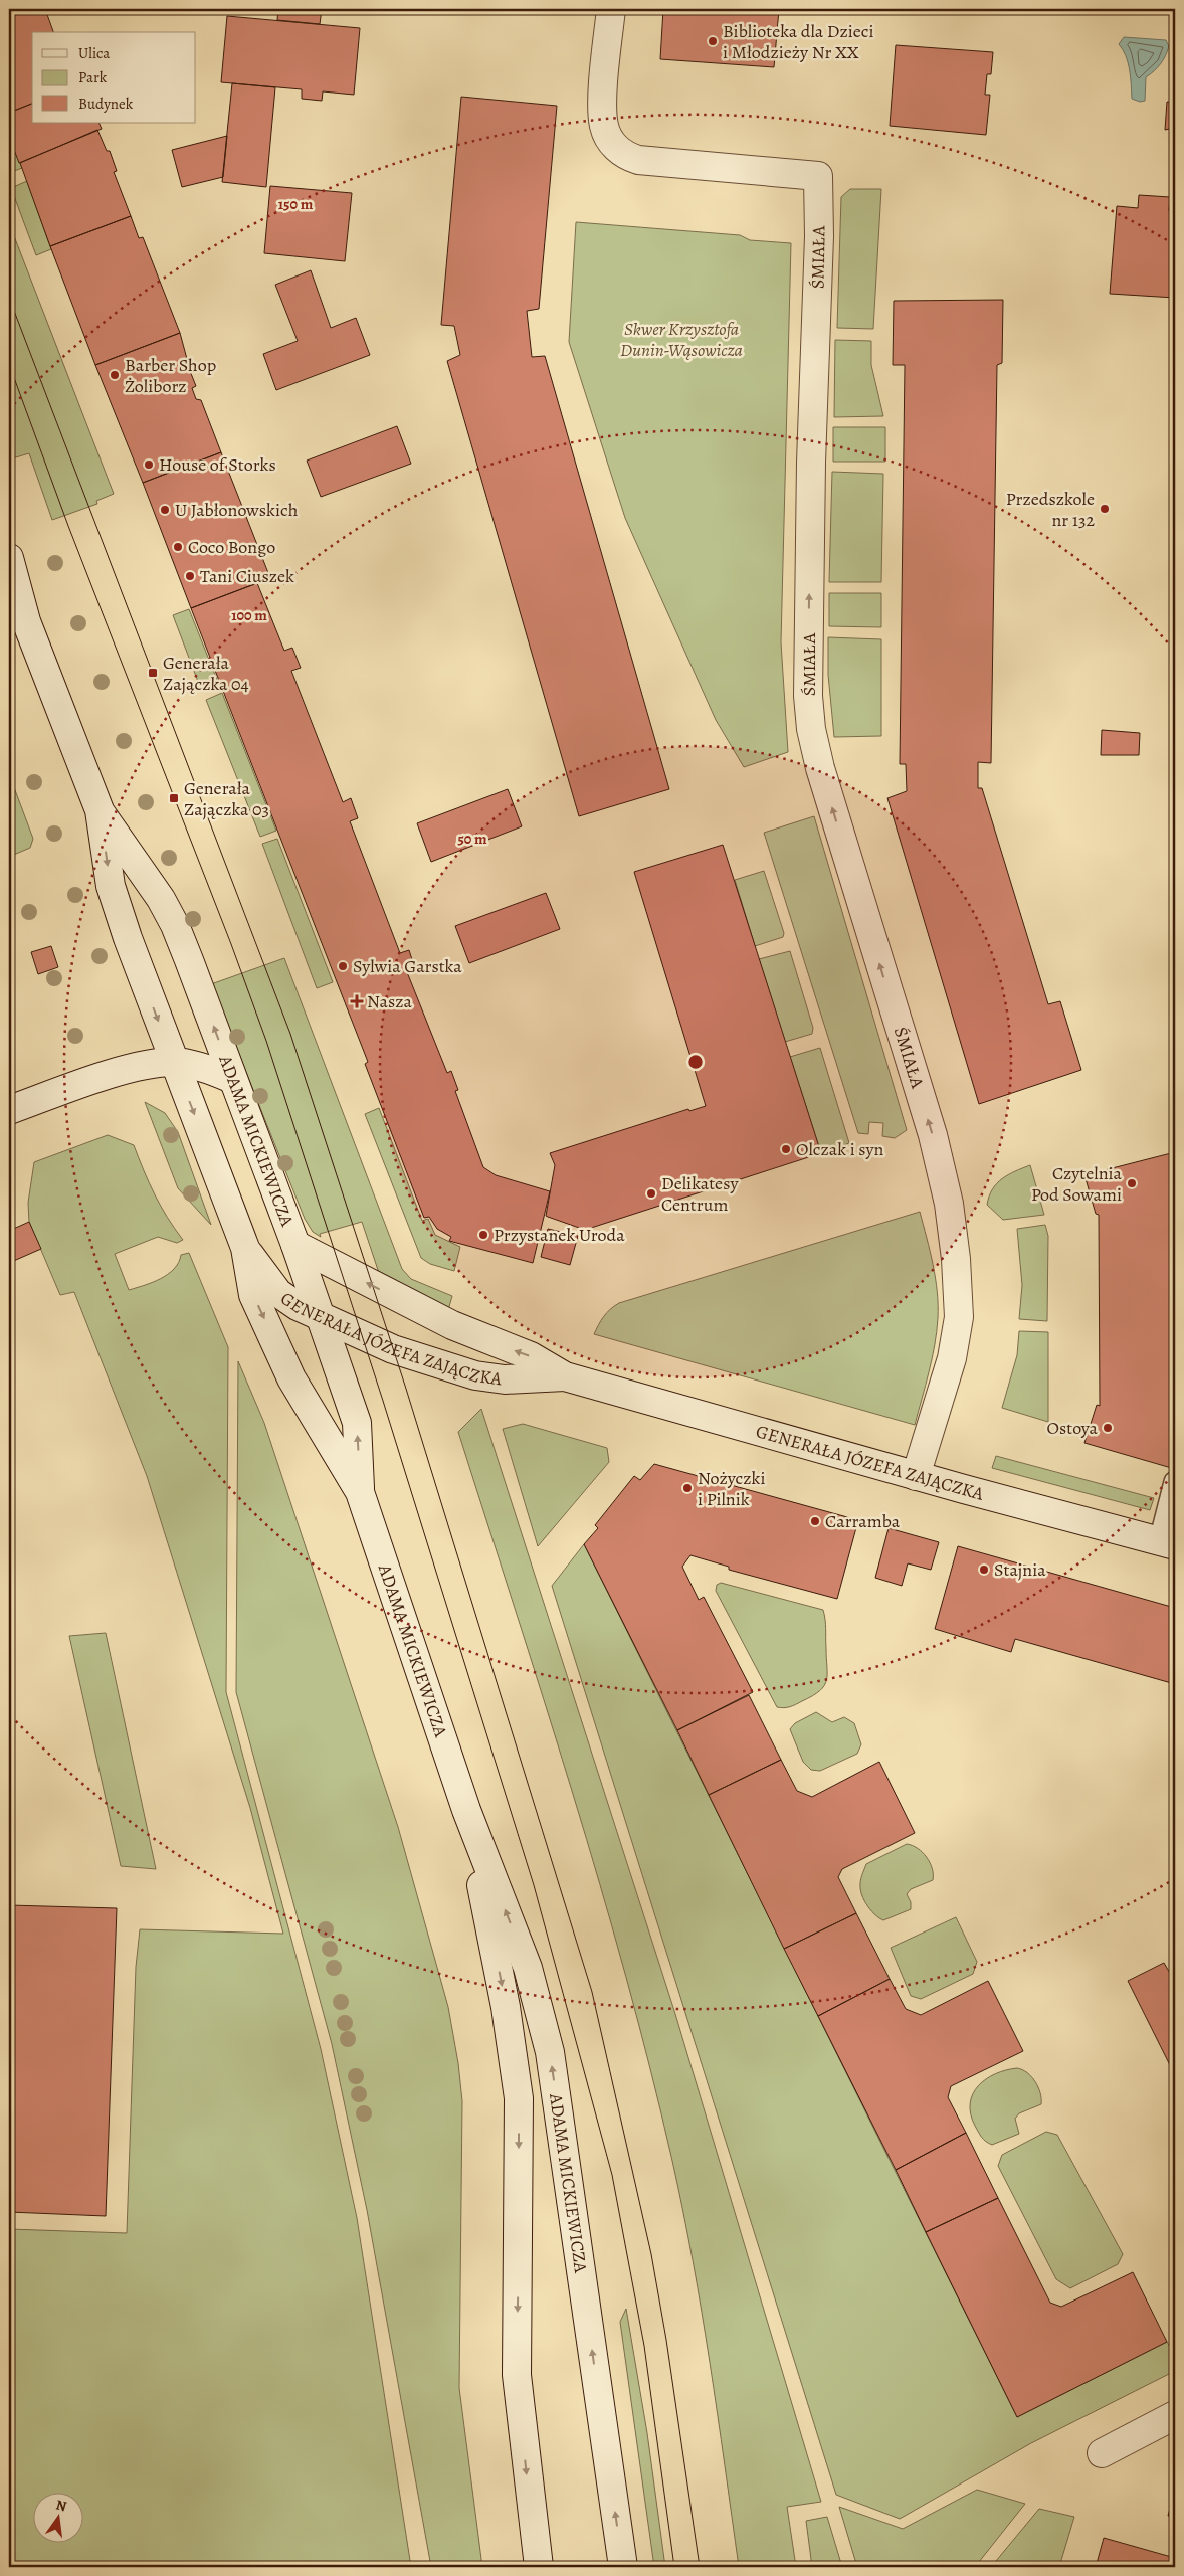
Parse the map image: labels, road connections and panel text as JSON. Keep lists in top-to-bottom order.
{
  "streets": {
    "main road": ["ŚMIAŁA", "ADAMA MICKIEWICZA", "GENERAŁA JÓZEFA ZAJĄCZKA"]
  },
  "crossings": [
    ["ŚMIAŁA", "GENERAŁA JÓZEFA ZAJĄCZKA"],
    ["ADAMA MICKIEWICZA", "GENERAŁA JÓZEFA ZAJĄCZKA"]
  ],
  "one_way": ["ŚMIAŁA"],
  "parks": ["Skwer Krzysztofa Dunin-Wąsowicza"],
  "places": {
    "other": [
      "Biblioteka dla Dzieci i Młodzieży Nr XX",
      "Barber Shop Żoliborz",
      "House of Storks",
      "Przedszkole nr 132",
      "U Jabłonowskich",
      "Coco Bongo",
      "Tani Ciuszek",
      "Sylwia Garstka",
      "Olczak i syn",
      "Czytelnia Pod Sowami",
      "Delikatesy Centrum",
      "Przystanek Uroda",
      "Ostoya",
      "Nożyczki i Pilnik",
      "Carramba",
      "Stajnia"
    ],
    "transit": ["Generała Zajączka 04", "Generała Zajączka 03"],
    "health": ["Nasza"]
  },
  "legend": ["Ulica", "Park", "Budynek"],
  "north": "top",
  "rings": ["150 m", "100 m", "50 m"]
}
